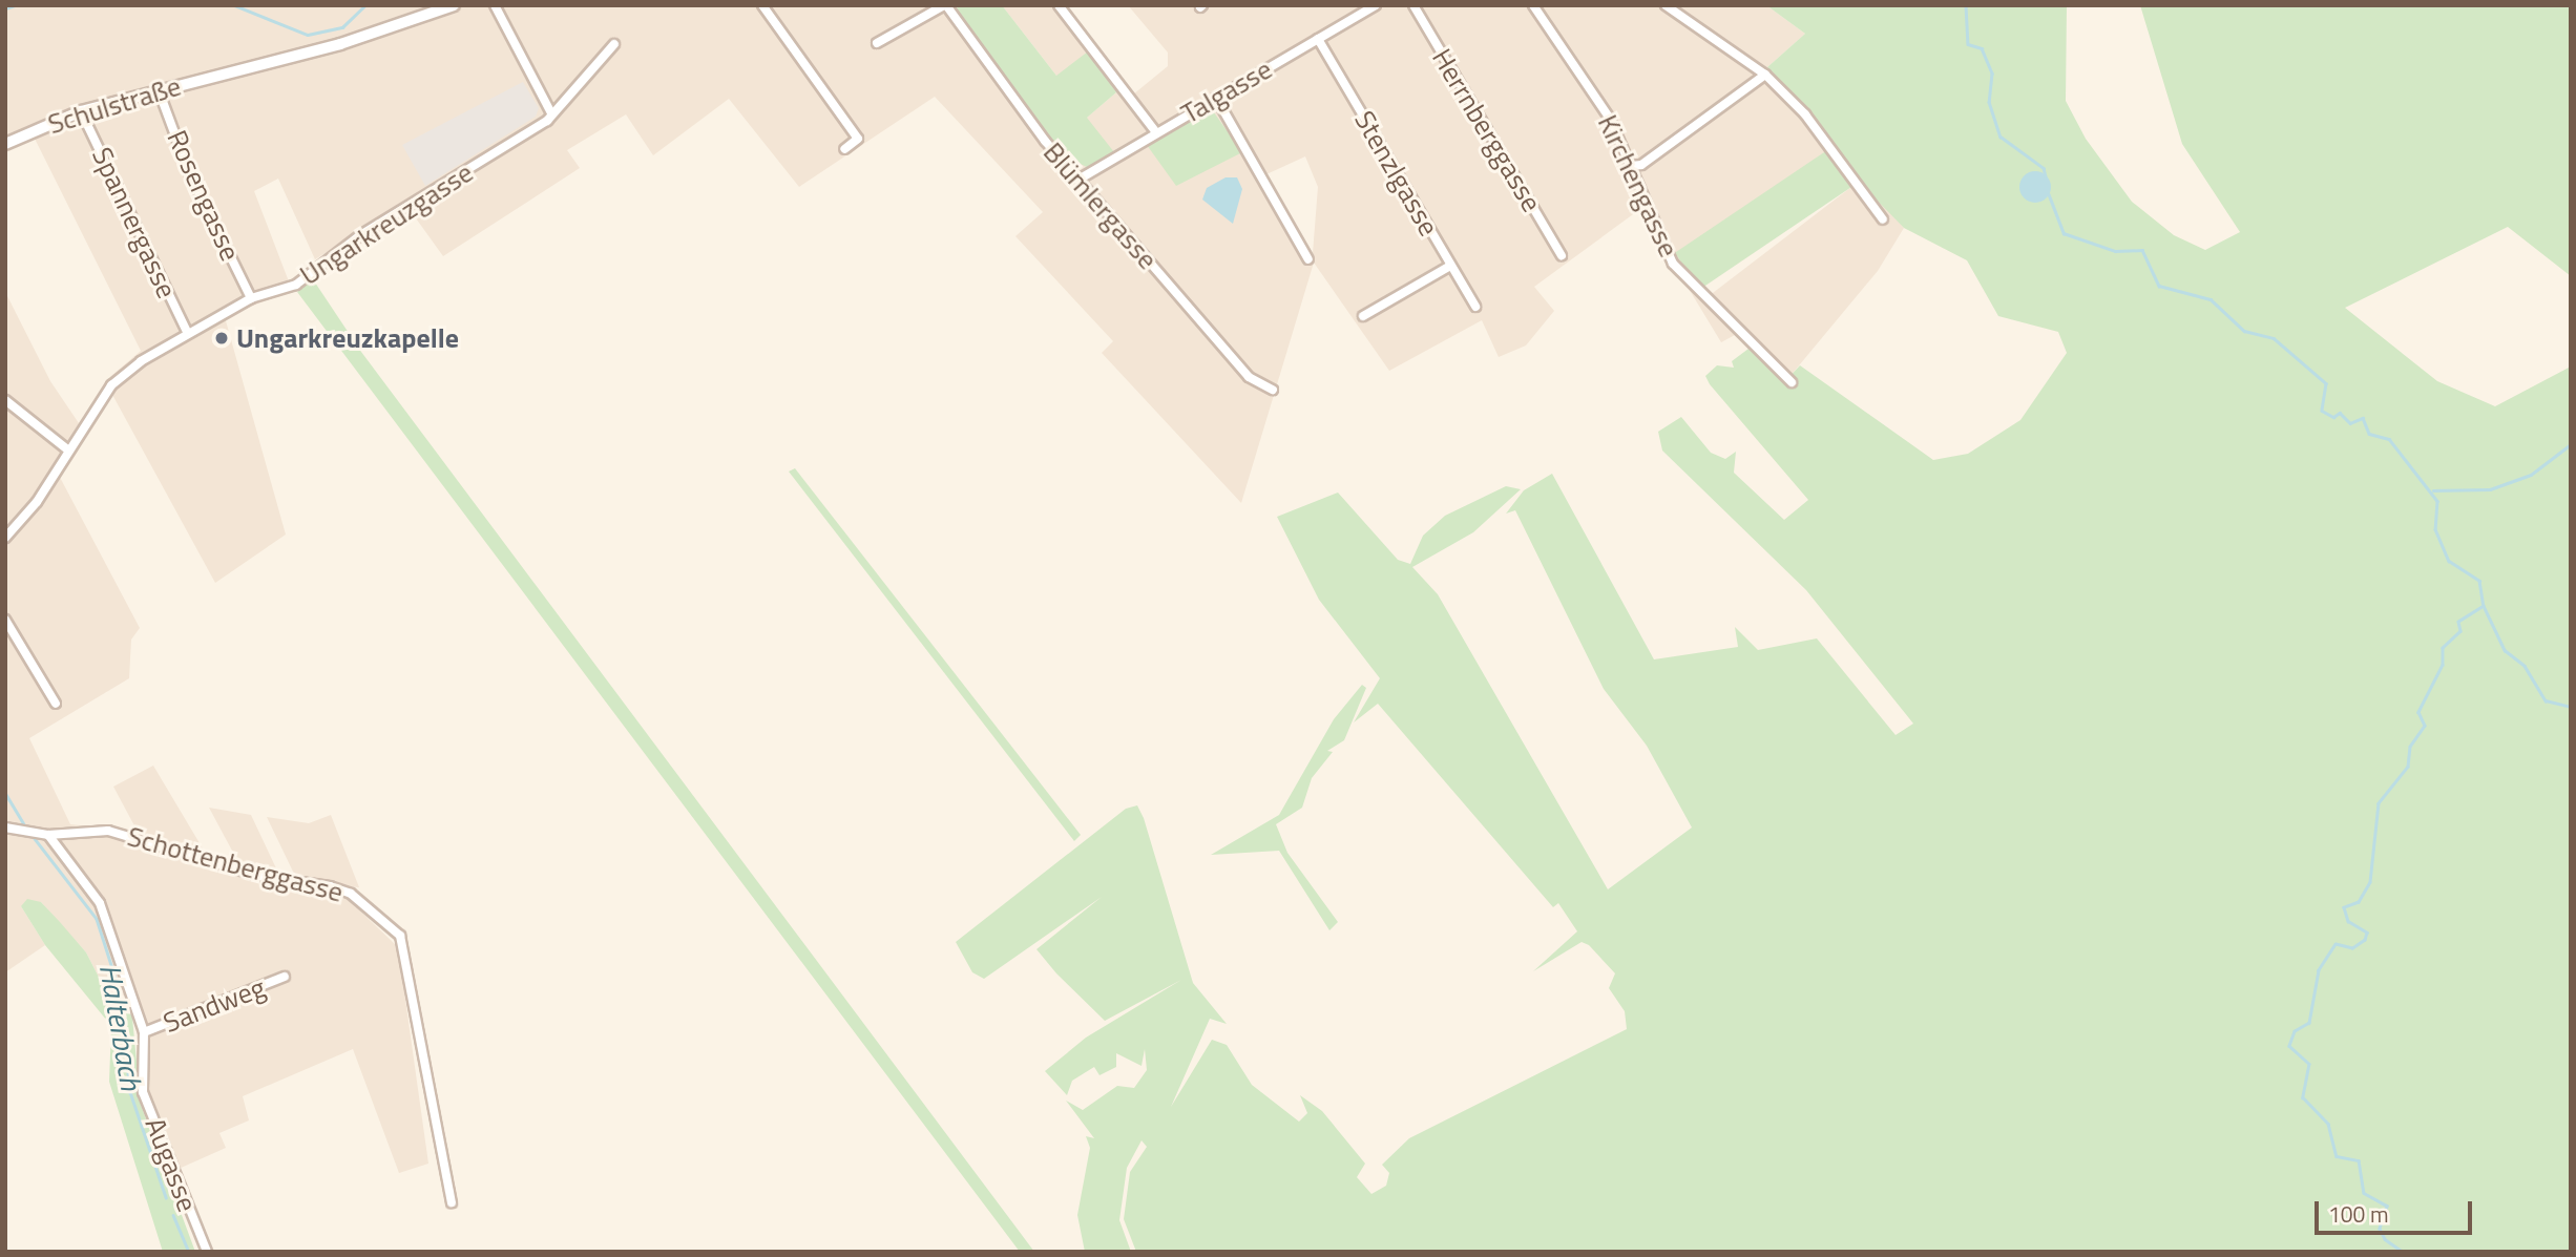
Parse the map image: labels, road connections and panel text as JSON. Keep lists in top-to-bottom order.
{
  "streets": {
    "street": [
      "Talgasse",
      "Schulstraße",
      "Herrnberggasse",
      "Stenzlgasse",
      "Kirchengasse",
      "Rosengasse",
      "Blümlergasse",
      "Spannergasse",
      "Ungarkreuzgasse",
      "Schottenberggasse",
      "Sandweg",
      "Augasse"
    ]
  },
  "crossings": [
    ["Talgasse", "Stenzlgasse"],
    ["Talgasse", "Blümlergasse"],
    ["Schulstraße", "Rosengasse"],
    ["Schulstraße", "Spannergasse"],
    ["Rosengasse", "Ungarkreuzgasse"],
    ["Spannergasse", "Ungarkreuzgasse"],
    ["Schottenberggasse", "Augasse"],
    ["Sandweg", "Augasse"]
  ],
  "water": ["Halterbach"],
  "places": ["Ungarkreuzkapelle"],
  "scale_bar": "100 m"
}
